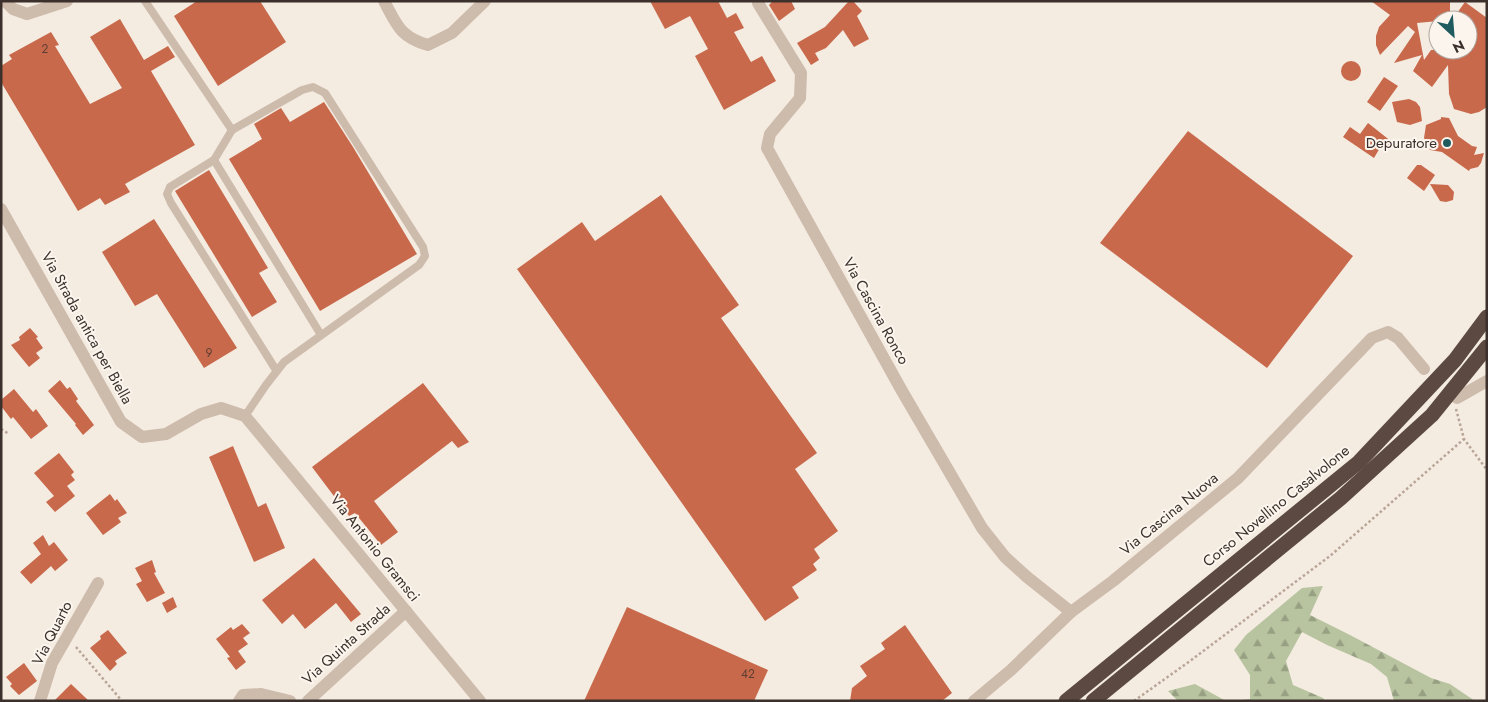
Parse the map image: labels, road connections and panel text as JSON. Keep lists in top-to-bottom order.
{
  "streets": {
    "highway": ["Corso Novellino Casalvolone"],
    "street": [
      "Via Cascina Ronco",
      "Via Strada antica per Biella",
      "Via Cascina Nuova",
      "Via Antonio Gramsci",
      "Via Quarto",
      "Via Quinta Strada"
    ]
  },
  "crossings": [
    ["Via Cascina Ronco", "Via Cascina Nuova"],
    ["Via Strada antica per Biella", "Via Antonio Gramsci"],
    ["Via Antonio Gramsci", "Via Quinta Strada"]
  ],
  "places": ["Depuratore"],
  "house_numbers": ["2", "9", "42"],
  "north": "bottom right"
}
